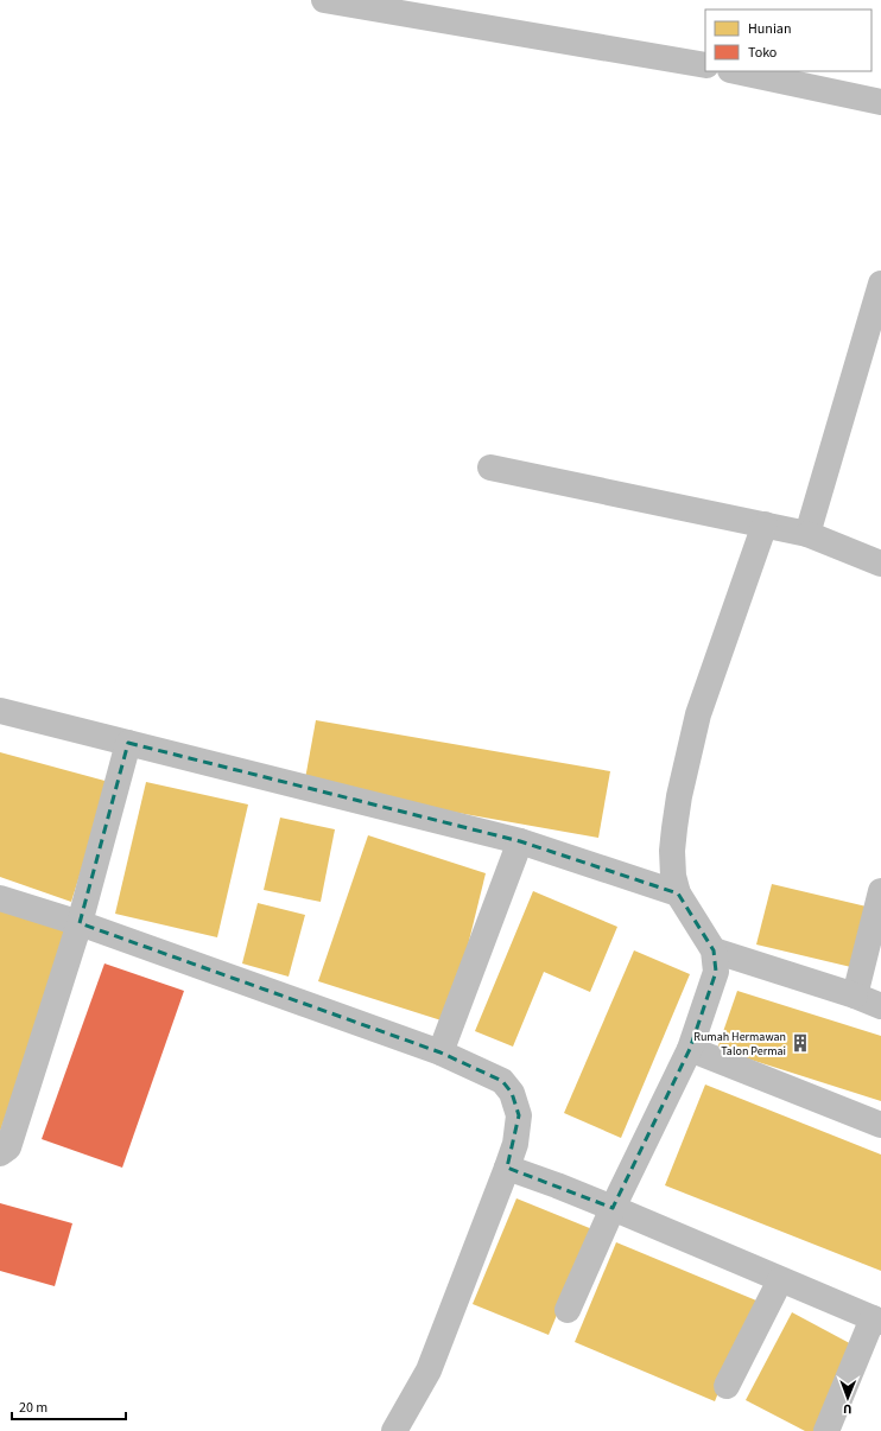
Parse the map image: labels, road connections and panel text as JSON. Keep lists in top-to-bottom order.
{
  "places": {
    "building": ["Rumah Hermawan Talon Permai"]
  },
  "legend": ["Hunian", "Toko"],
  "scale_bar": "20 m",
  "north": "bottom"
}
